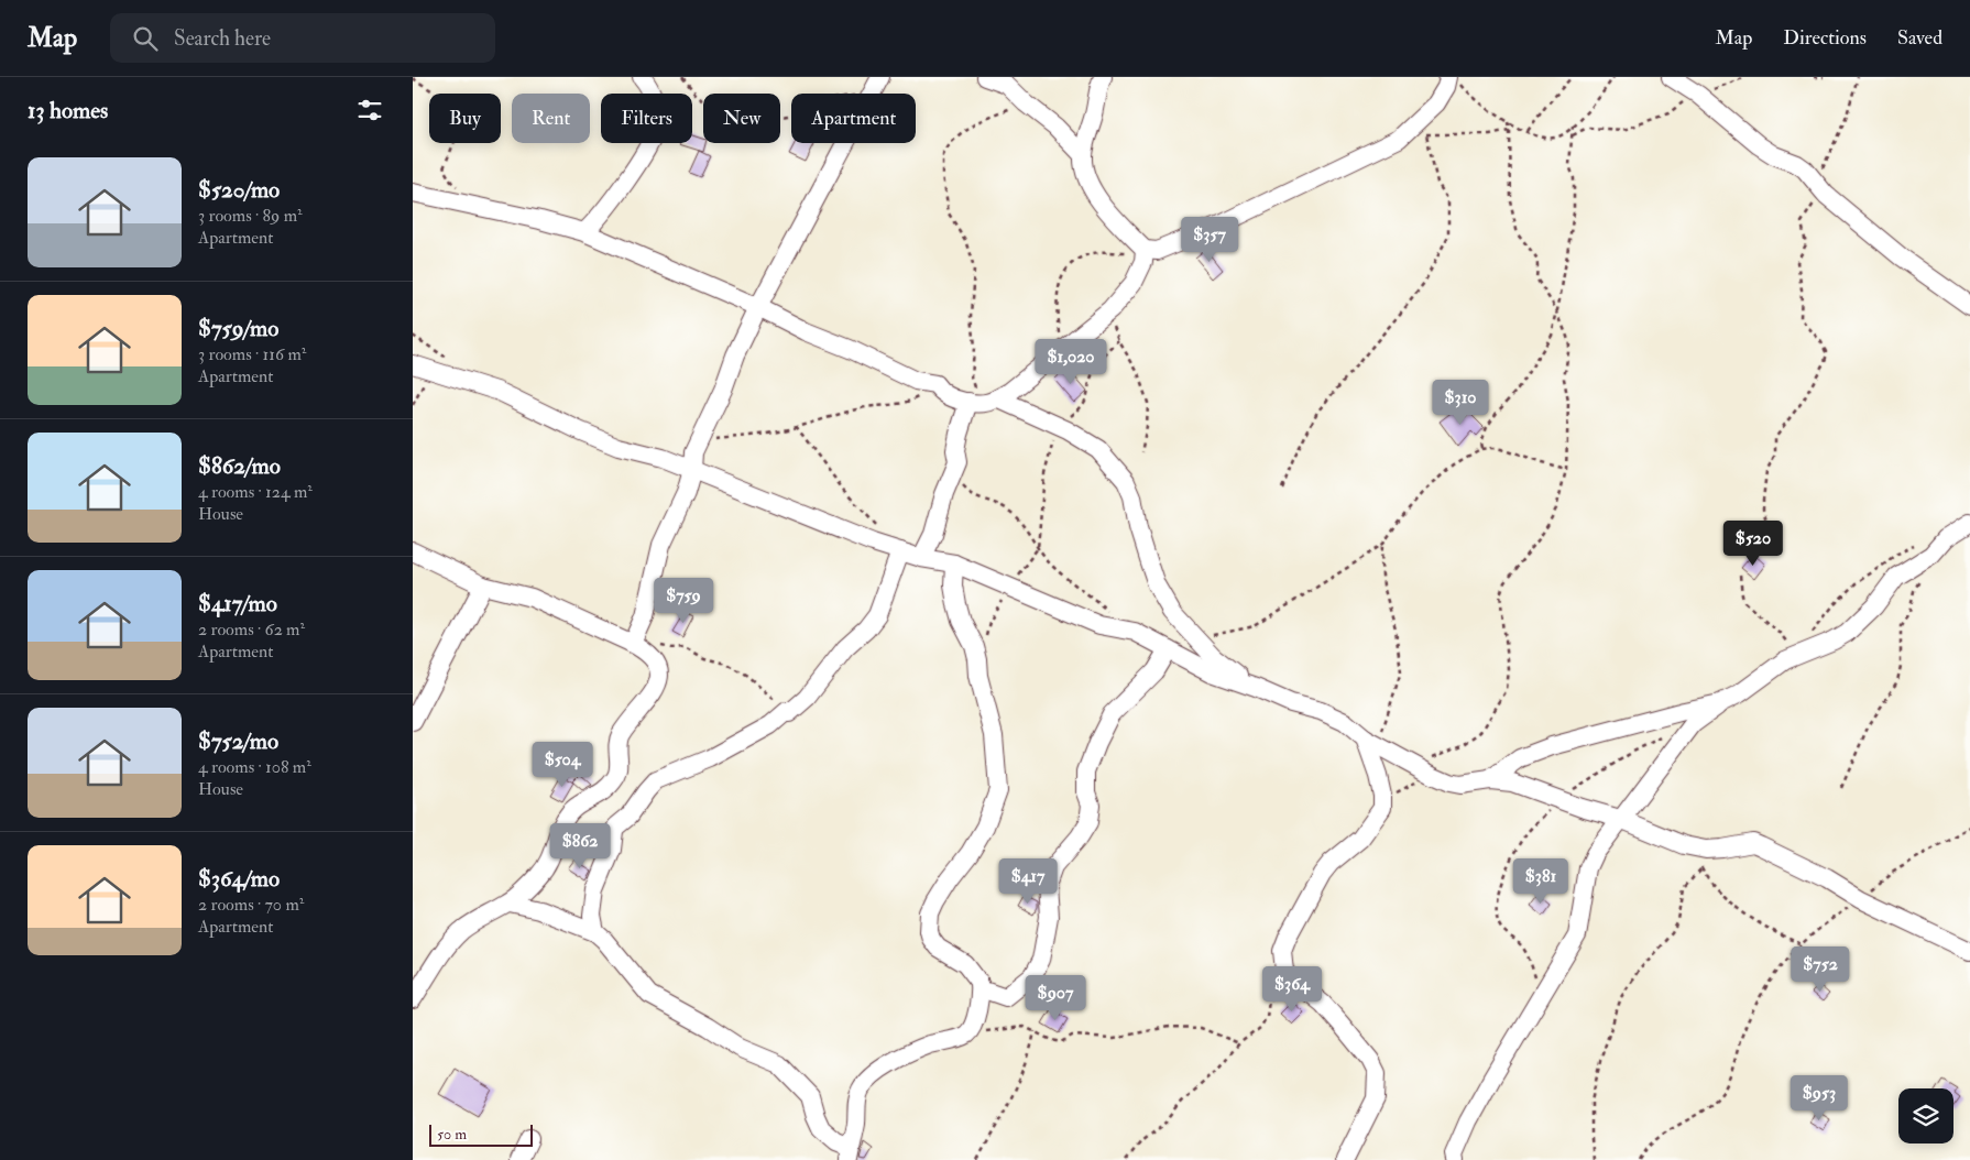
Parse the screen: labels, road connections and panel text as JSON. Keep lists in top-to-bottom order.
{
  "scale_bar": "50 m",
  "page": {
    "header": "Map",
    "search": "Search here",
    "nav": ["Map", "Directions", "Saved"],
    "heading": "13 homes",
    "chip": [
      "Buy",
      "Rent",
      "Filters",
      "New",
      "Apartment"
    ],
    "list": [
      {
        "name": "$520/mo",
        "note": "3 rooms · 89 m² · Apartment"
      },
      {
        "name": "$759/mo",
        "note": "3 rooms · 116 m² · Apartment"
      },
      {
        "name": "$862/mo",
        "note": "4 rooms · 124 m² · House"
      },
      {
        "name": "$417/mo",
        "note": "2 rooms · 62 m² · Apartment"
      },
      {
        "name": "$752/mo",
        "note": "4 rooms · 108 m² · House"
      },
      {
        "name": "$364/mo",
        "note": "2 rooms · 70 m² · Apartment"
      }
    ],
    "price": [
      "$357",
      "$1,020",
      "$310",
      "$520",
      "$759",
      "$504",
      "$862",
      "$417",
      "$381",
      "$752",
      "$364",
      "$907",
      "$953"
    ],
    "scale": "50 m"
  }
}
